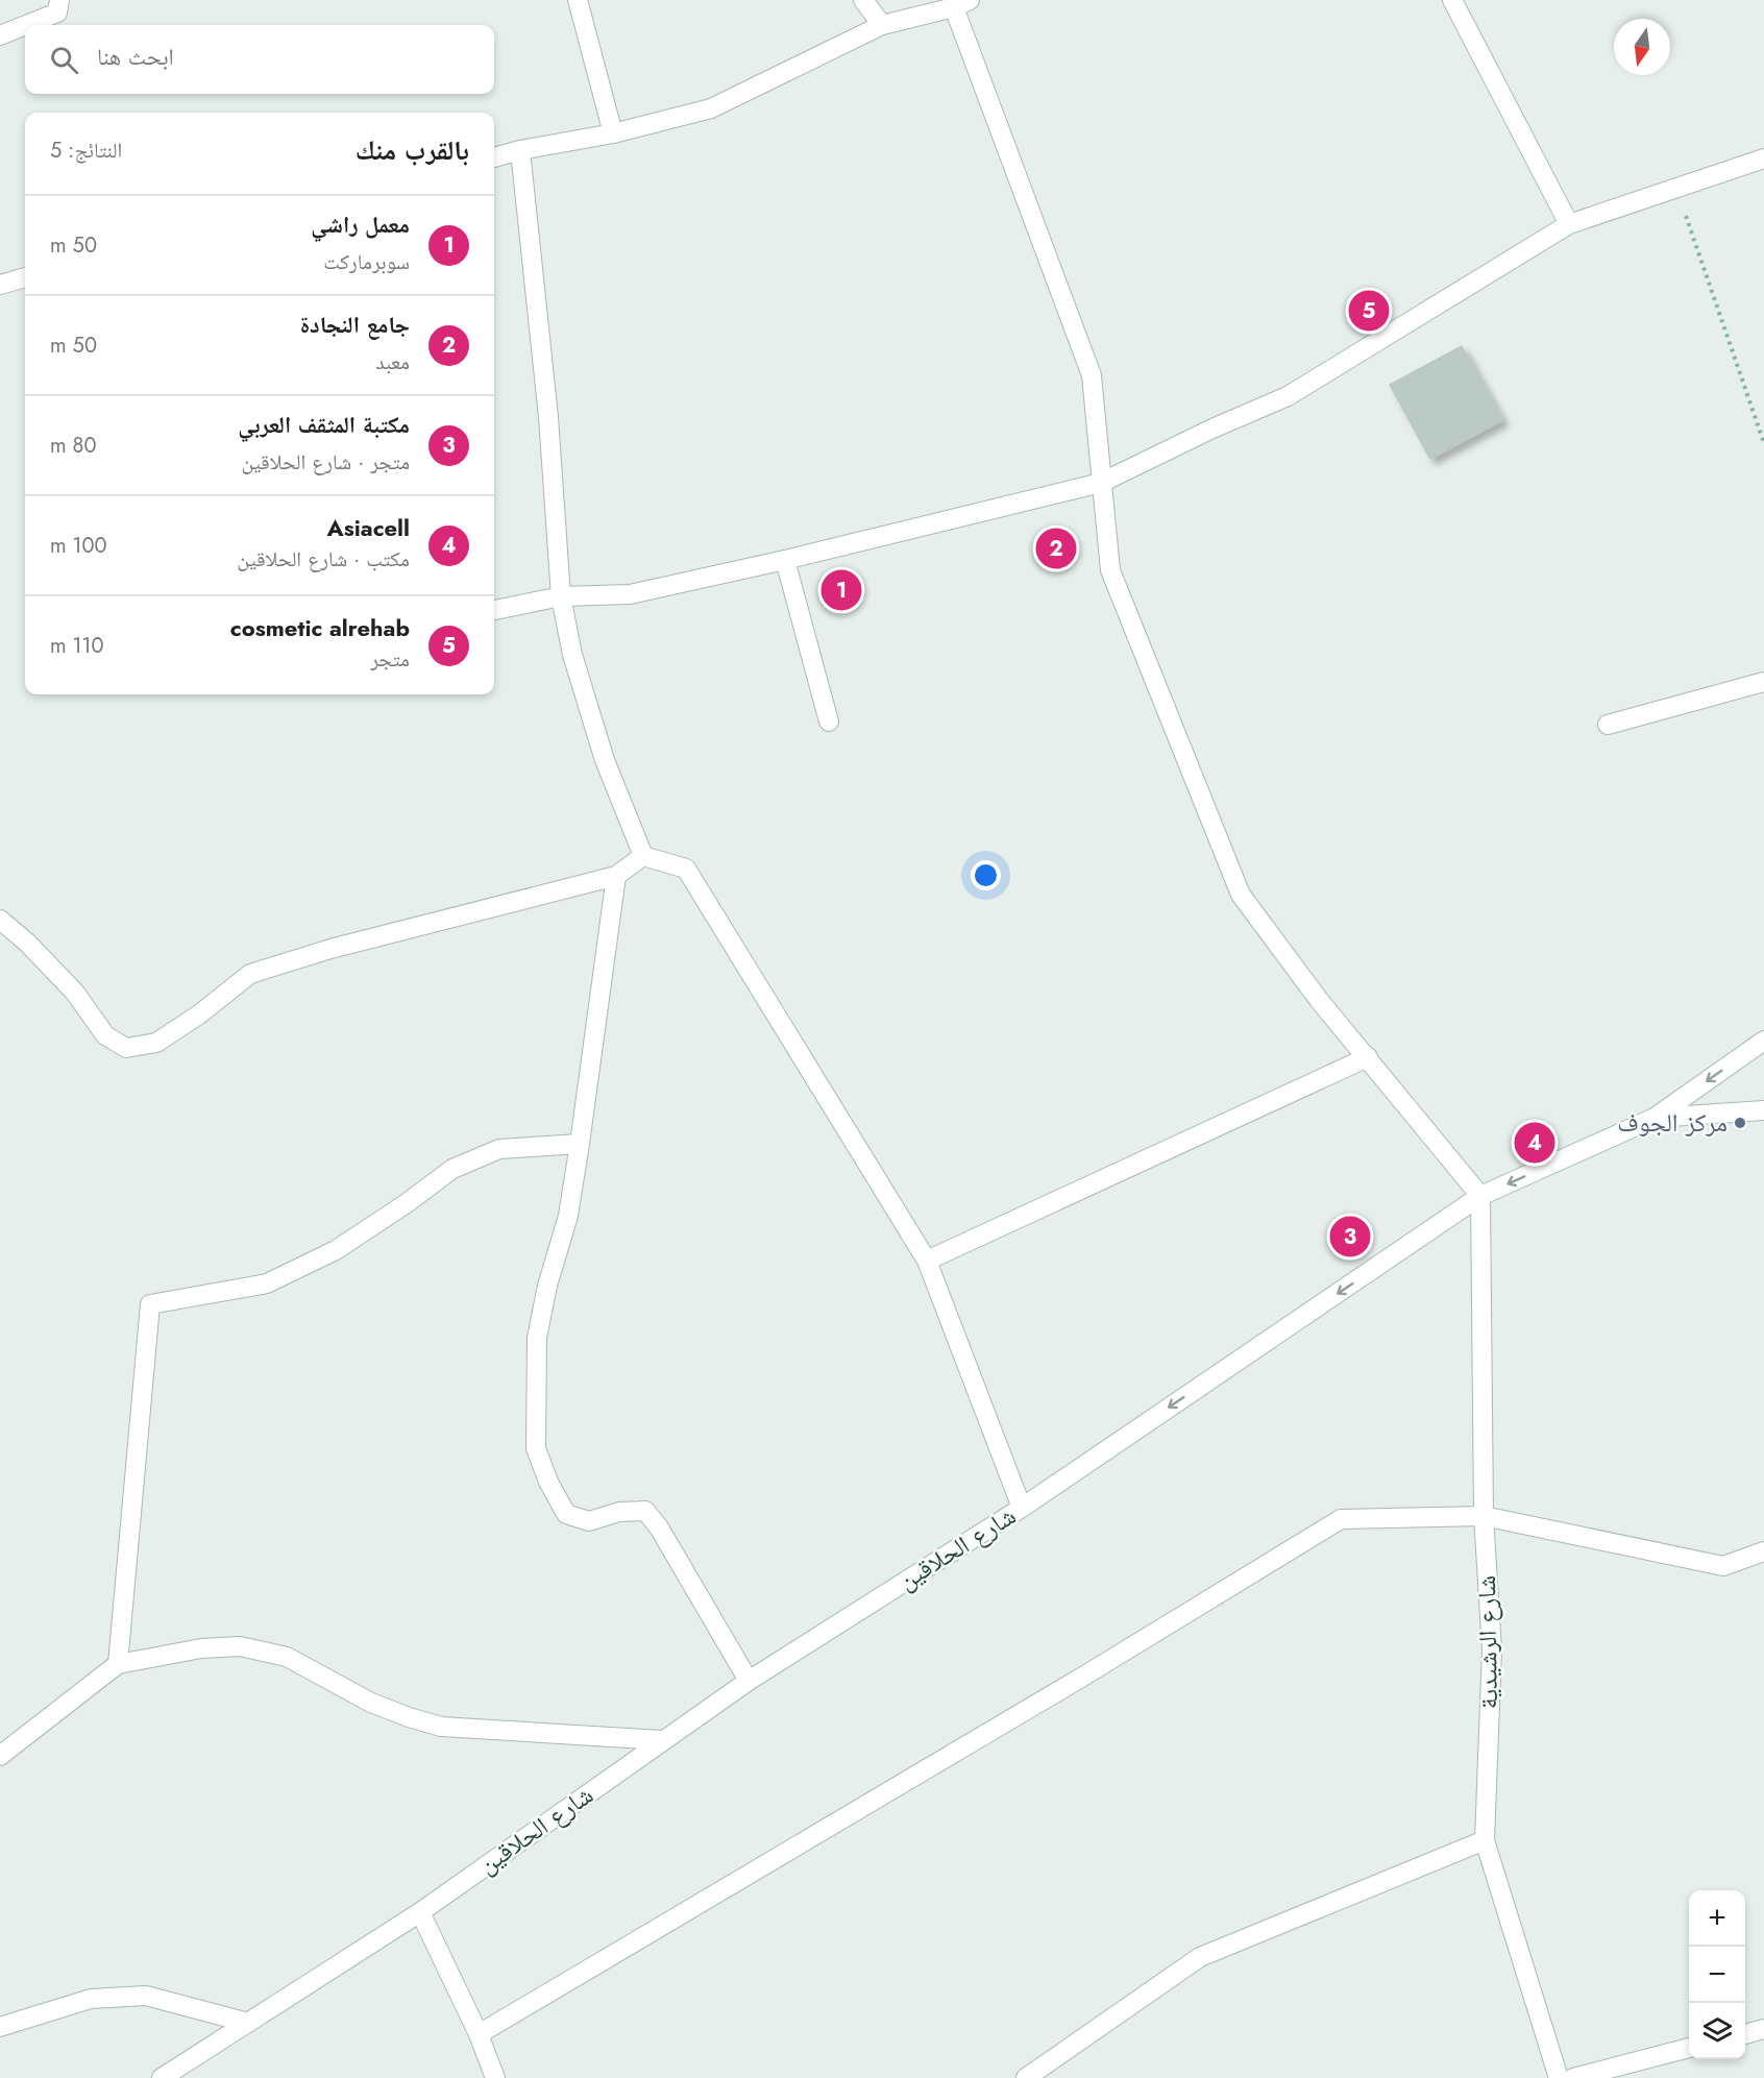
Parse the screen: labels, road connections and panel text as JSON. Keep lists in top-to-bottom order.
{
  "streets": {
    "street": ["شارع الحلاقين", "شارع الرشيدية"]
  },
  "crossings": [
    ["شارع الحلاقين", "شارع الرشيدية"]
  ],
  "one_way": ["شارع الحلاقين"],
  "places": ["مركز الجوف"],
  "north": "bottom",
  "page": {
    "search": "ابحث هنا",
    "heading": ["بالقرب منك", "النتائج: 5"],
    "list": [
      {
        "mark": "1",
        "name": "معمل راشي",
        "note": "سوبرماركت",
        "value": "50 m"
      },
      {
        "mark": "2",
        "name": "جامع النجادة",
        "note": "معبد",
        "value": "50 m"
      },
      {
        "mark": "3",
        "name": "مكتبة المثقف العربي",
        "note": "متجر · شارع الحلاقين",
        "value": "80 m"
      },
      {
        "mark": "4",
        "name": "Asiacell",
        "note": "مكتب · شارع الحلاقين",
        "value": "100 m"
      },
      {
        "mark": "5",
        "name": "cosmetic alrehab",
        "note": "متجر",
        "value": "110 m"
      }
    ],
    "pins": [
      "5",
      "2",
      "1",
      "4",
      "3"
    ],
    "map_buttons": ["+", "−"]
  }
}
